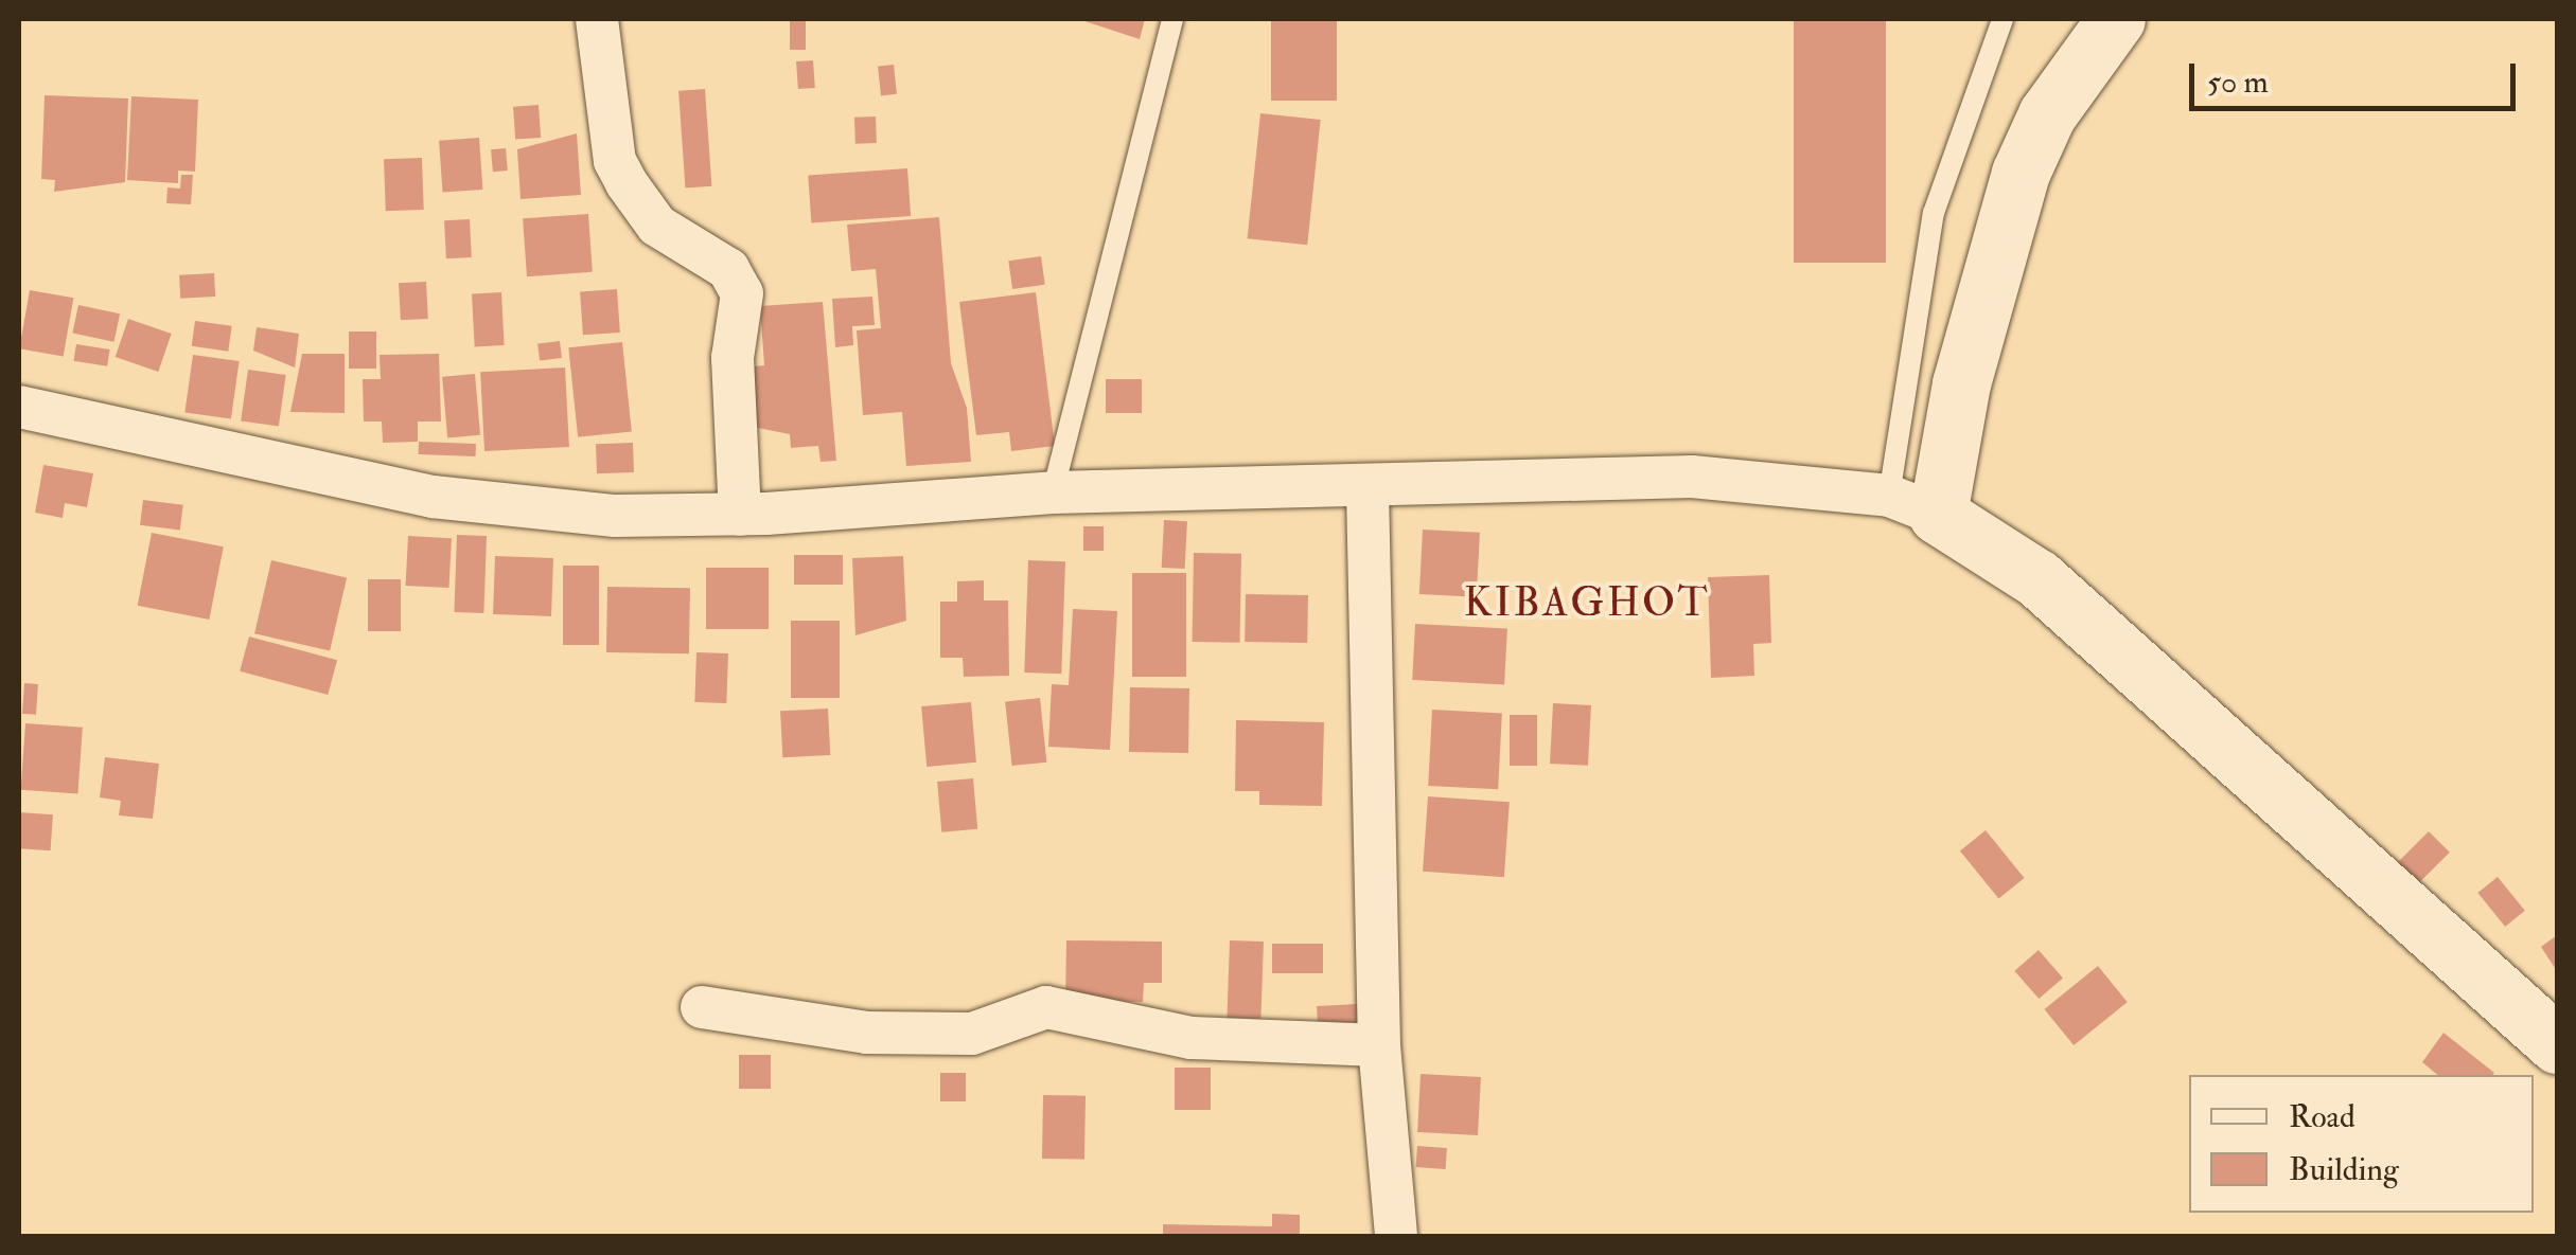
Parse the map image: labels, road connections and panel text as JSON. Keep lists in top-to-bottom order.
{
  "districts": ["KIBAGHOT"],
  "legend": ["Road", "Building"],
  "scale_bar": "50 m"
}
